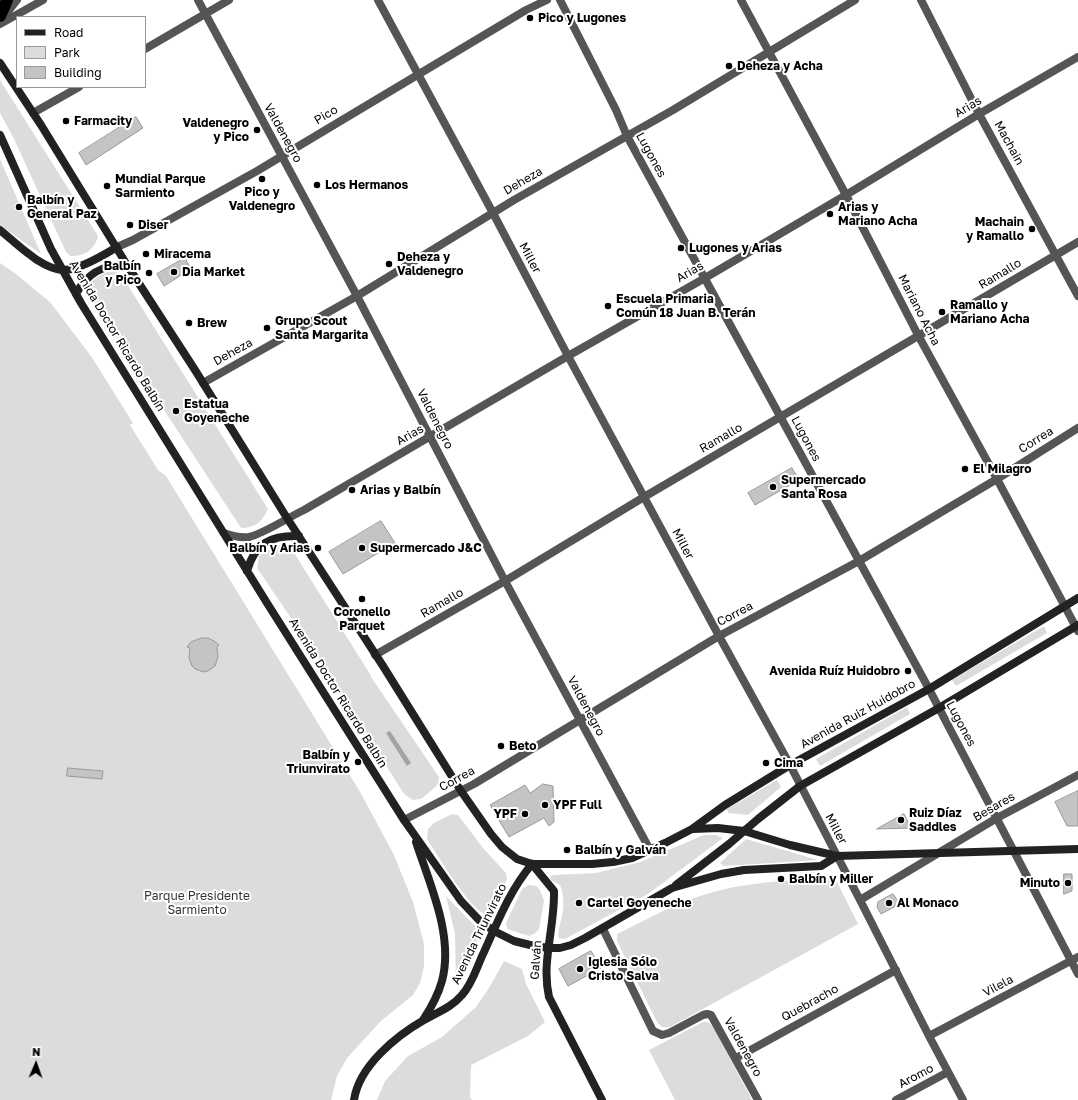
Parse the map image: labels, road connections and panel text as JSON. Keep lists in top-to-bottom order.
{
  "streets": {
    "main road": [
      "Avenida Doctor Ricardo Balbín",
      "Avenida Ruiz Huidobro",
      "Avenida Triunvirato",
      "Galván"
    ],
    "street": [
      "Arias",
      "Pico",
      "Valdenegro",
      "Machain",
      "Lugones",
      "Deheza",
      "Miller",
      "Ramallo",
      "Mariano Acha",
      "Correa",
      "Besares",
      "Vilela",
      "Quebracho",
      "Aromo"
    ]
  },
  "crossings": [
    ["Arias", "Valdenegro"],
    ["Arias", "Machain"],
    ["Arias", "Lugones"],
    ["Arias", "Miller"],
    ["Arias", "Mariano Acha"],
    ["Arias", "Avenida Doctor Ricardo Balbín"],
    ["Pico", "Valdenegro"],
    ["Pico", "Miller"],
    ["Valdenegro", "Deheza"],
    ["Valdenegro", "Ramallo"],
    ["Valdenegro", "Avenida Doctor Ricardo Balbín"],
    ["Valdenegro", "Correa"],
    ["Valdenegro", "Avenida Ruiz Huidobro"],
    ["Valdenegro", "Quebracho"],
    ["Machain", "Ramallo"],
    ["Lugones", "Deheza"],
    ["Lugones", "Ramallo"],
    ["Lugones", "Avenida Doctor Ricardo Balbín"],
    ["Lugones", "Correa"],
    ["Lugones", "Avenida Ruiz Huidobro"],
    ["Lugones", "Besares"],
    ["Lugones", "Vilela"],
    ["Deheza", "Miller"],
    ["Deheza", "Mariano Acha"],
    ["Miller", "Ramallo"],
    ["Miller", "Avenida Doctor Ricardo Balbín"],
    ["Miller", "Correa"],
    ["Miller", "Avenida Ruiz Huidobro"],
    ["Miller", "Besares"],
    ["Miller", "Vilela"],
    ["Miller", "Quebracho"],
    ["Miller", "Aromo"],
    ["Ramallo", "Mariano Acha"],
    ["Mariano Acha", "Correa"],
    ["Mariano Acha", "Avenida Ruiz Huidobro"],
    ["Avenida Doctor Ricardo Balbín", "Correa"],
    ["Avenida Doctor Ricardo Balbín", "Avenida Ruiz Huidobro"],
    ["Avenida Doctor Ricardo Balbín", "Besares"],
    ["Avenida Doctor Ricardo Balbín", "Avenida Triunvirato"],
    ["Avenida Doctor Ricardo Balbín", "Galván"],
    ["Avenida Triunvirato", "Galván"]
  ],
  "parks": ["Parque Presidente Sarmiento"],
  "places": [
    "Pico y Lugones",
    "Deheza y Acha",
    "Farmacity",
    "Valdenegro y Pico",
    "Pico y Valdenegro",
    "Los Hermanos",
    "Mundial Parque Sarmiento",
    "Balbín y General Paz",
    "Arias y Mariano Acha",
    "Diser",
    "Machain y Ramallo",
    "Lugones y Arias",
    "Miracema",
    "Deheza y Valdenegro",
    "Dia Market",
    "Balbín y Pico",
    "Escuela Primaria Común 18 Juan B. Terán",
    "Ramallo y Mariano Acha",
    "Brew",
    "Grupo Scout Santa Margarita",
    "Estatua Goyeneche",
    "El Milagro",
    "Supermercado Santa Rosa",
    "Arias y Balbín",
    "Balbín y Arias",
    "Supermercado J&C",
    "Coronello Parquet",
    "Avenida Ruíz Huidobro",
    "Beto",
    "Balbín y Triunvirato",
    "Cima",
    "YPF Full",
    "YPF",
    "Ruiz Díaz Saddles",
    "Balbín y Galván",
    "Balbín y Miller",
    "Minuto",
    "Cartel Goyeneche",
    "Al Monaco",
    "Iglesia Sólo Cristo Salva"
  ],
  "legend": ["Road", "Park", "Building"],
  "north": "top"
}
